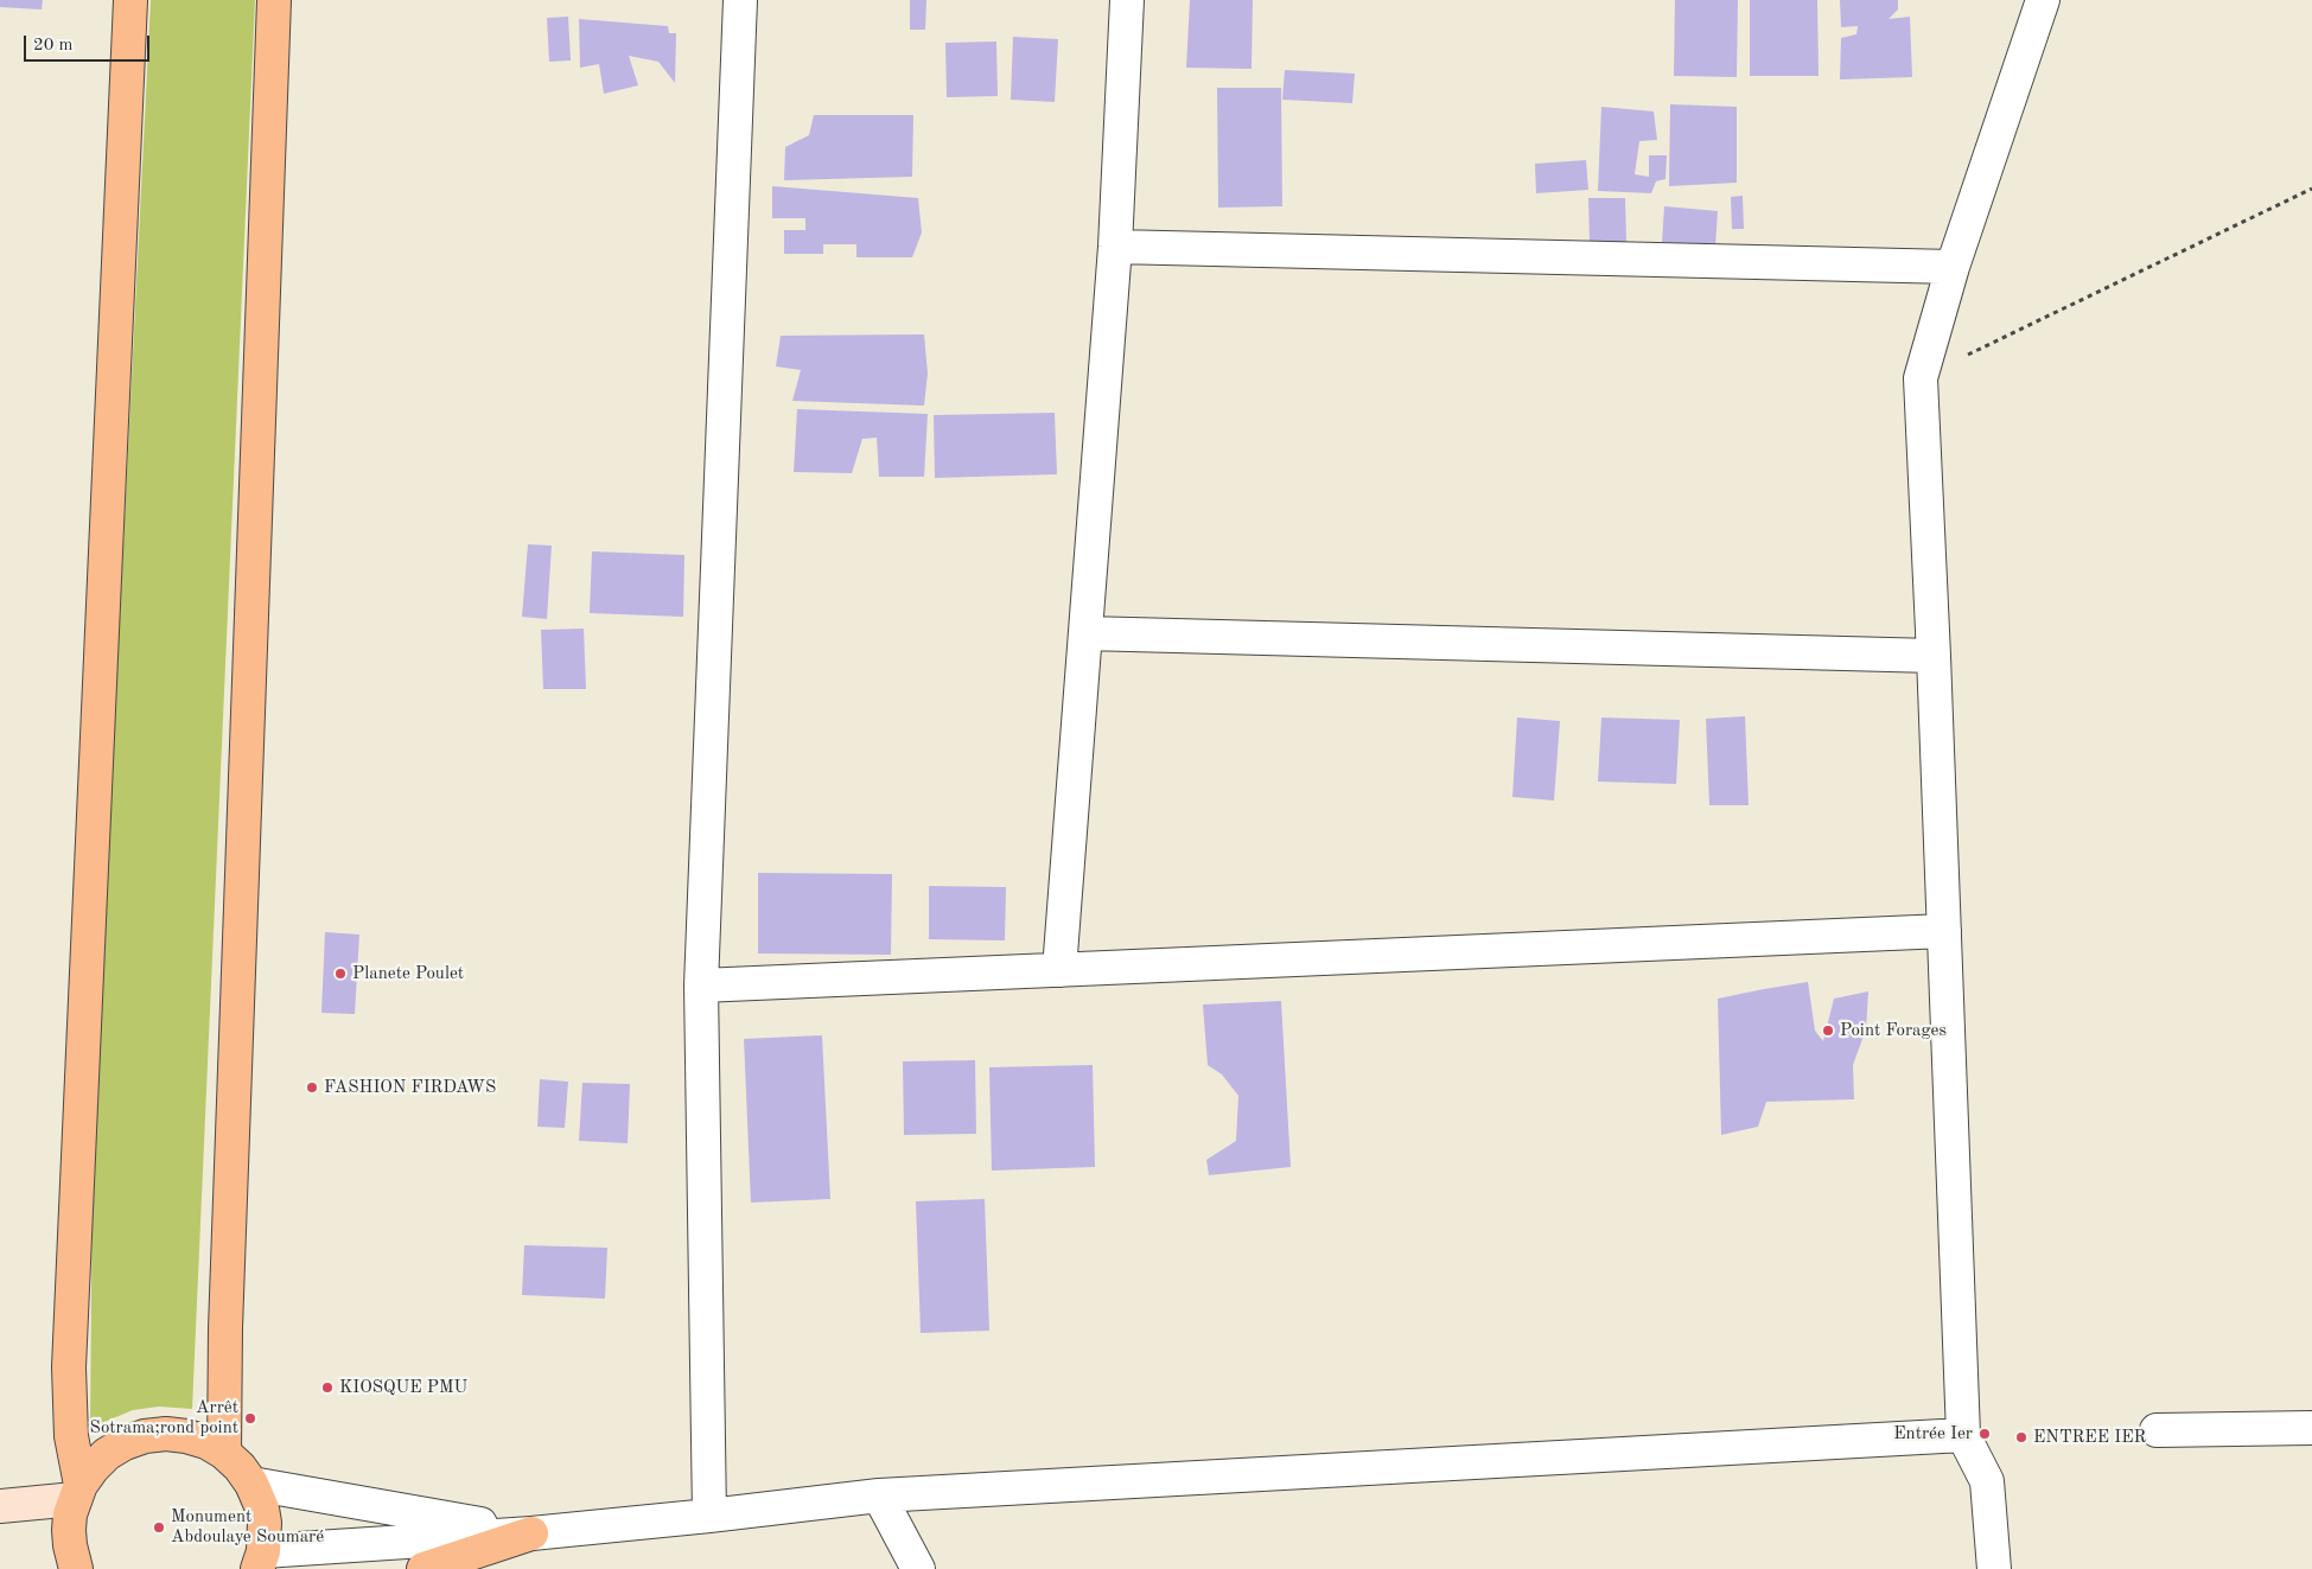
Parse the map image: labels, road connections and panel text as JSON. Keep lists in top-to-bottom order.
{
  "places": [
    "Planete Poulet",
    "Point Forages",
    "FASHION FIRDAWS",
    "KIOSQUE PMU",
    "Arrêt Sotrama;rond point",
    "Entrée Ier",
    "ENTREE IER",
    "Monument Abdoulaye Soumaré"
  ],
  "scale_bar": "20 m"
}
